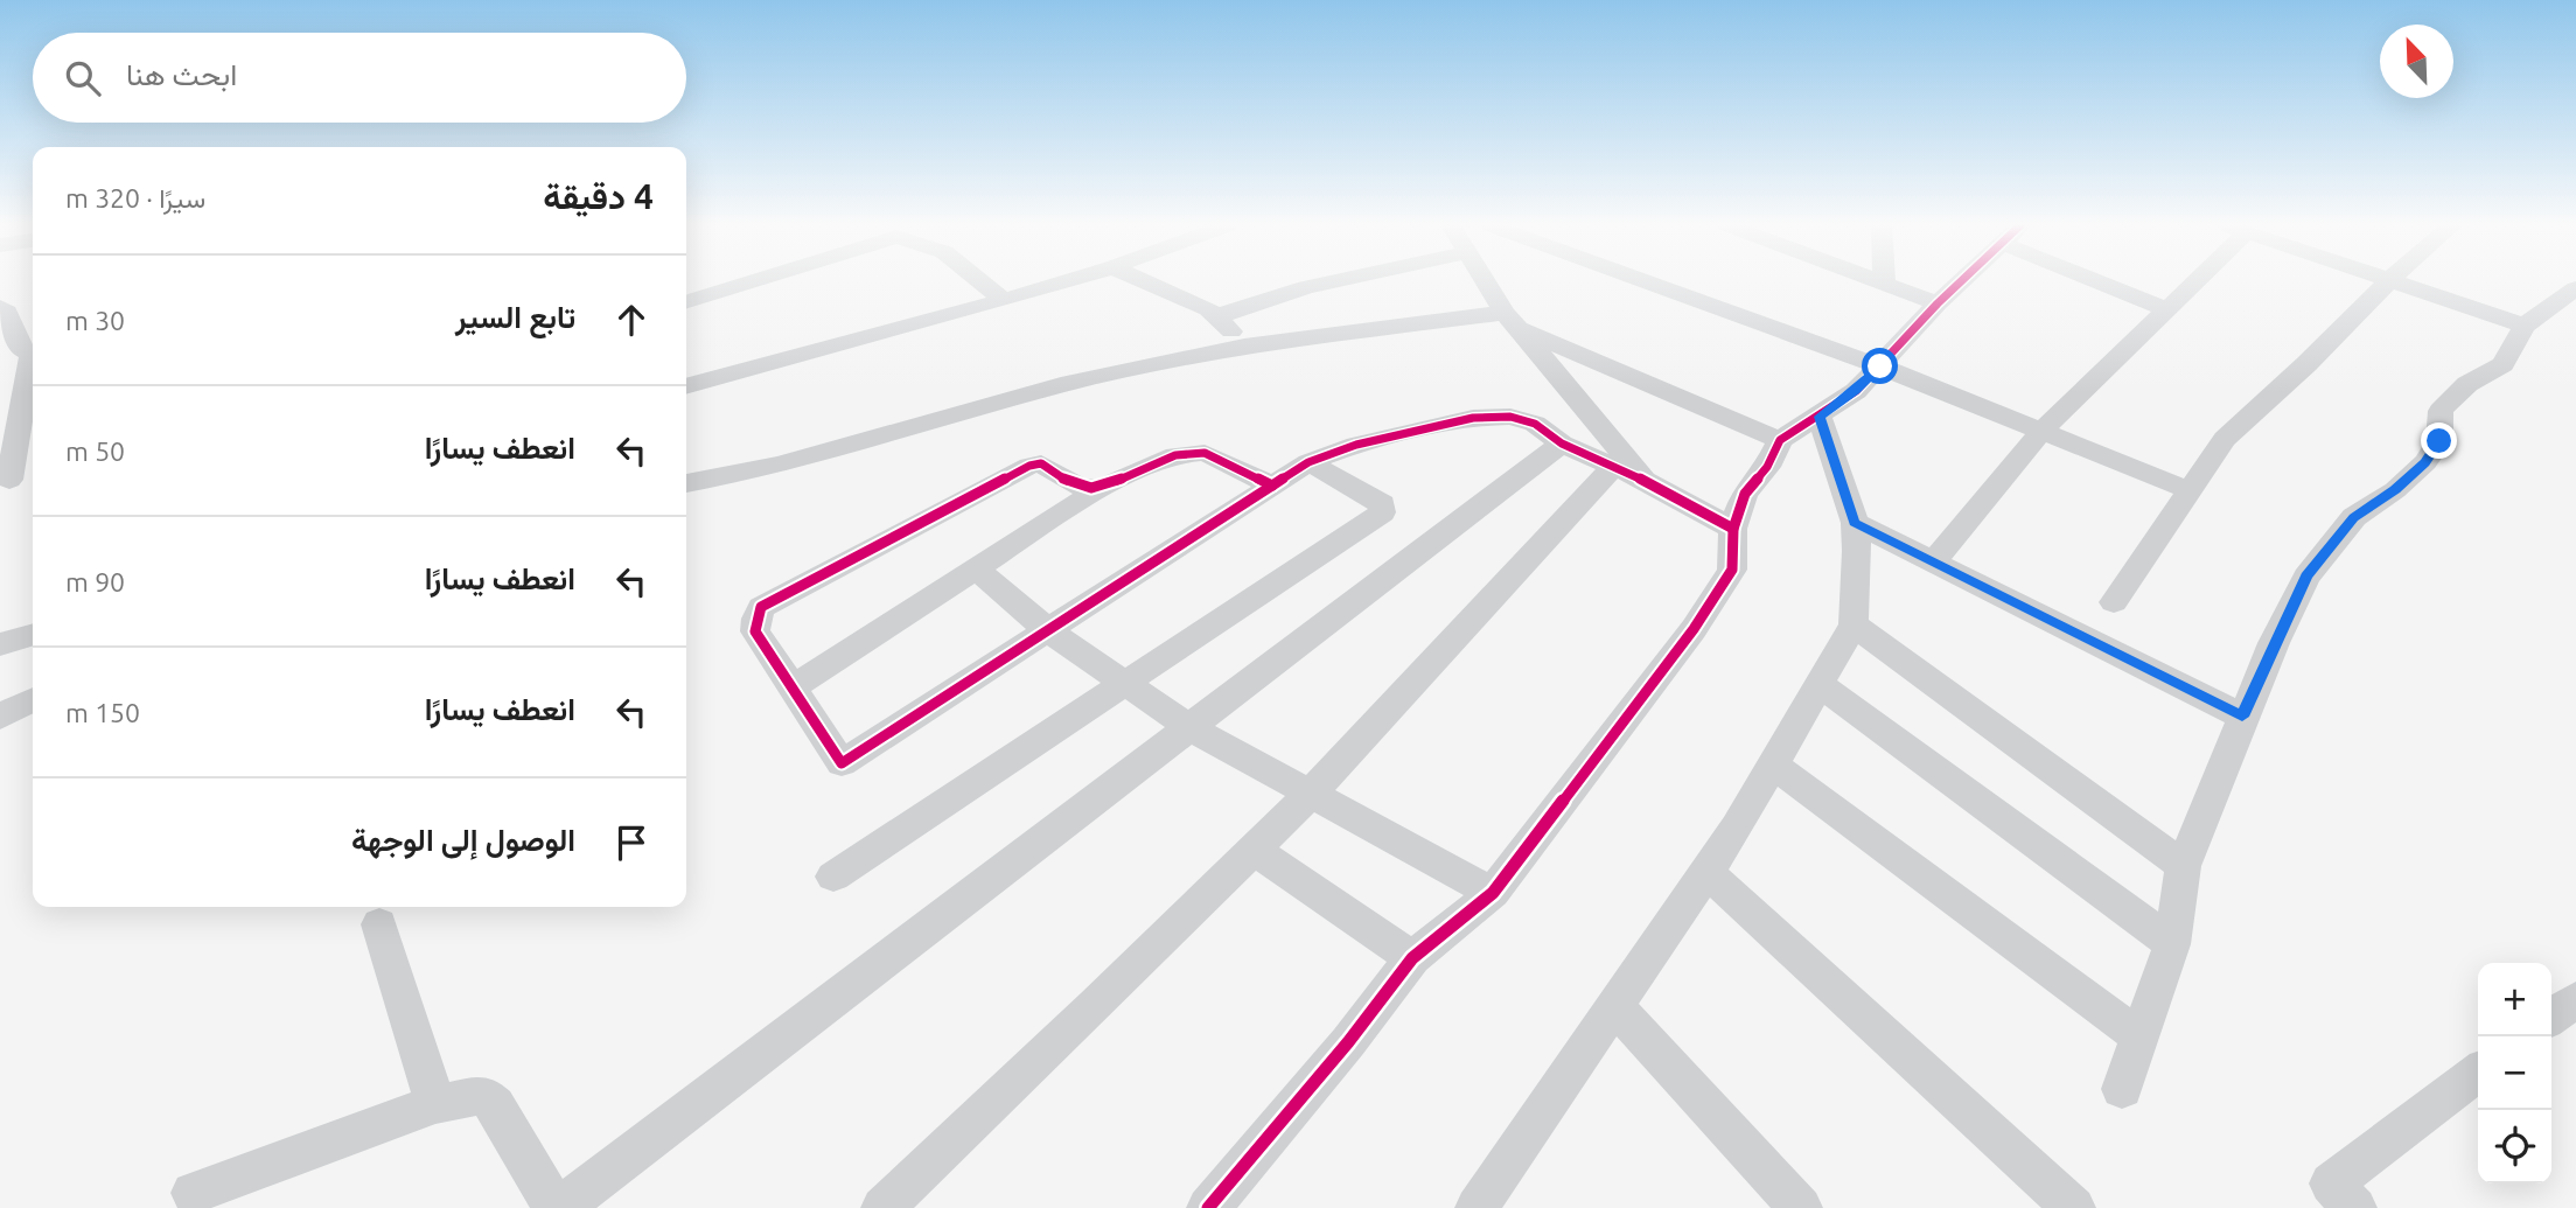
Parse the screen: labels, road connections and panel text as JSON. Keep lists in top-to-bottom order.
{
  "north": "top left",
  "page": {
    "search": "ابحث هنا",
    "heading": ["4 دقيقة", "سيرًا · 320 m"],
    "list": [
      ["تابع السير", "30 m"],
      ["انعطف يسارًا", "50 m"],
      ["انعطف يسارًا", "90 m"],
      ["انعطف يسارًا", "150 m"],
      "الوصول إلى الوجهة"
    ],
    "map_buttons": ["+", "−"]
  }
}
